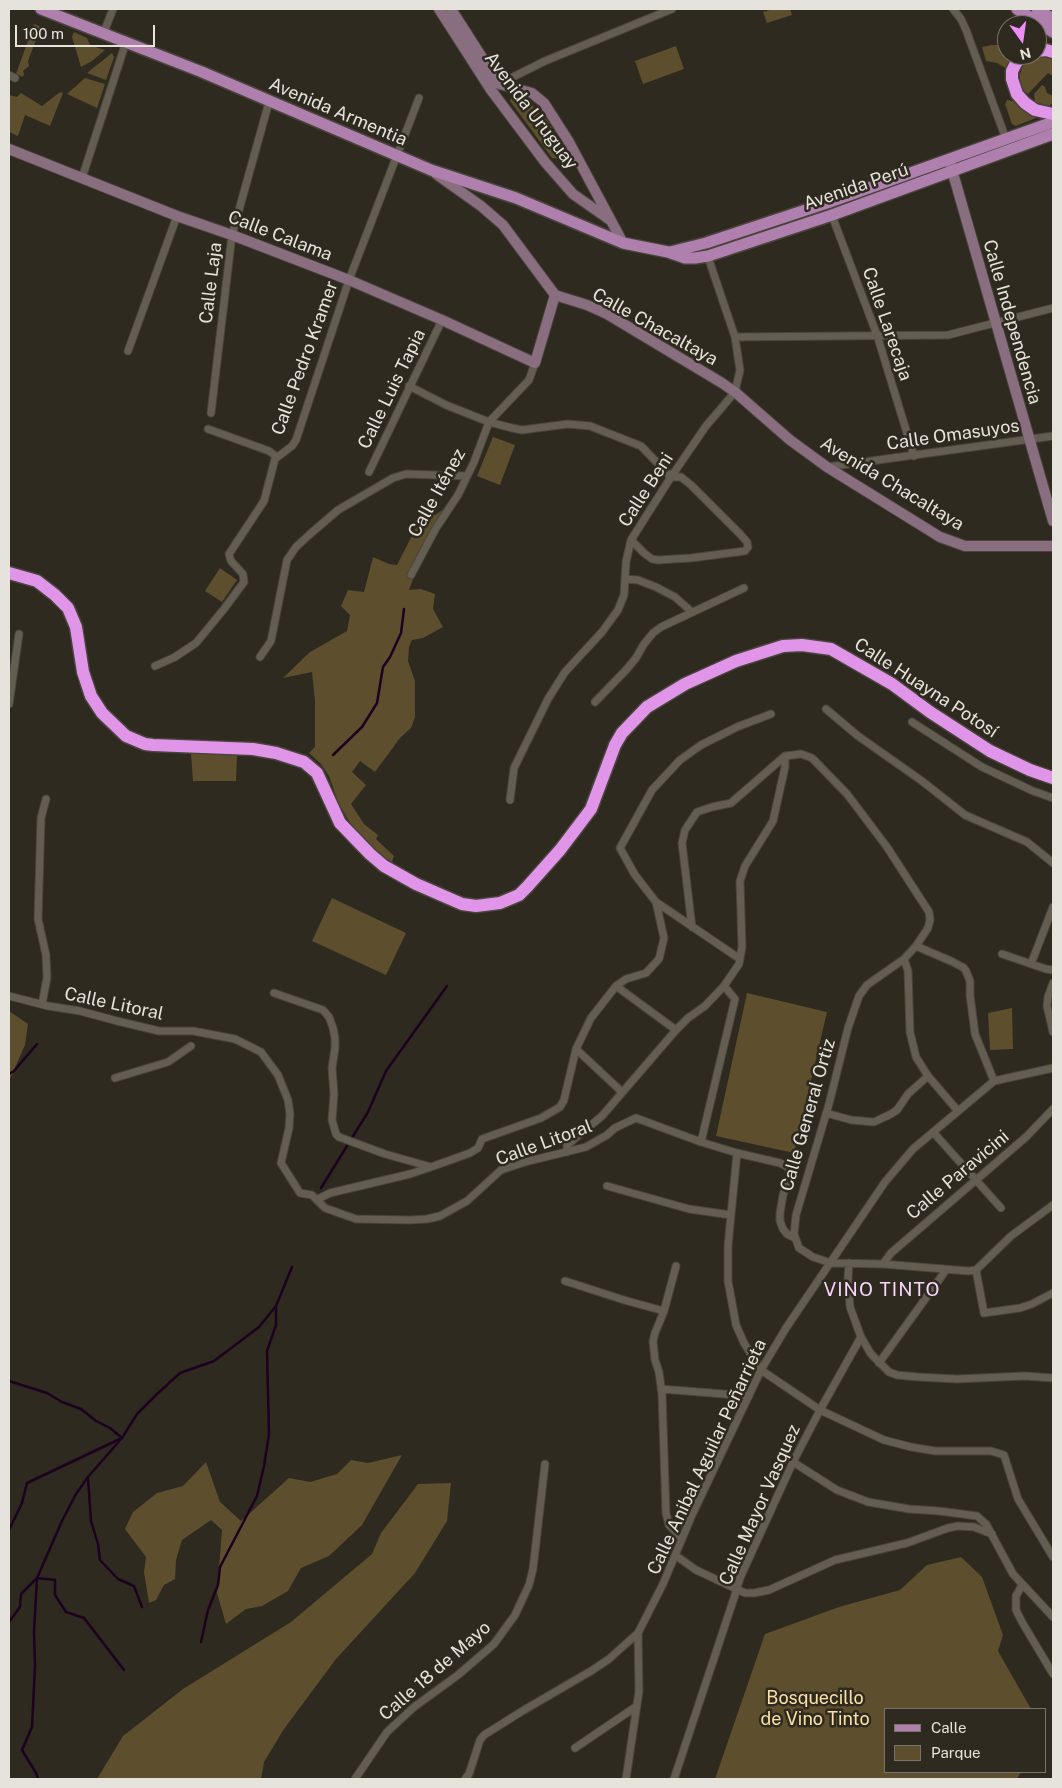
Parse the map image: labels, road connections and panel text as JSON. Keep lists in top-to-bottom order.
{
  "streets": {
    "highway": ["Calle Huayna Potosí"],
    "main road": [
      "Avenida Uruguay",
      "Avenida Armentia",
      "Avenida Perú",
      "Calle Calama",
      "Calle Independencia",
      "Calle Chacaltaya",
      "Avenida Chacaltaya",
      "Calle Iténez"
    ],
    "street": [
      "Calle Laja",
      "Calle Larecaja",
      "Calle Pedro Kramer",
      "Calle Luis Tapia",
      "Calle Omasuyos",
      "Calle Beni",
      "Calle Litoral",
      "Calle General Ortiz",
      "Calle Paravicini",
      "Calle Anibal Aguilar Peñarrieta",
      "Calle Mayor Vasquez",
      "Calle 18 de Mayo"
    ]
  },
  "crossings": [
    ["Avenida Uruguay", "Avenida Armentia"],
    ["Avenida Uruguay", "Avenida Perú"],
    ["Avenida Armentia", "Avenida Perú"],
    ["Avenida Armentia", "Calle Laja"],
    ["Avenida Armentia", "Calle Pedro Kramer"],
    ["Avenida Perú", "Calle Independencia"],
    ["Avenida Perú", "Calle Larecaja"],
    ["Avenida Perú", "Calle Beni"],
    ["Calle Calama", "Calle Laja"],
    ["Calle Calama", "Calle Pedro Kramer"],
    ["Calle Calama", "Calle Luis Tapia"],
    ["Calle Calama", "Calle Iténez"],
    ["Calle Independencia", "Calle Omasuyos"],
    ["Calle Larecaja", "Calle Omasuyos"],
    ["Calle Chacaltaya", "Avenida Chacaltaya"],
    ["Calle Chacaltaya", "Calle Beni"],
    ["Calle Chacaltaya", "Calle Iténez"],
    ["Calle Omasuyos", "Avenida Chacaltaya"],
    ["Avenida Chacaltaya", "Calle Beni"]
  ],
  "districts": ["VINO TINTO"],
  "parks": ["Bosquecillo de Vino Tinto"],
  "legend": ["Calle", "Parque"],
  "scale_bar": "100 m",
  "north": "bottom"
}
